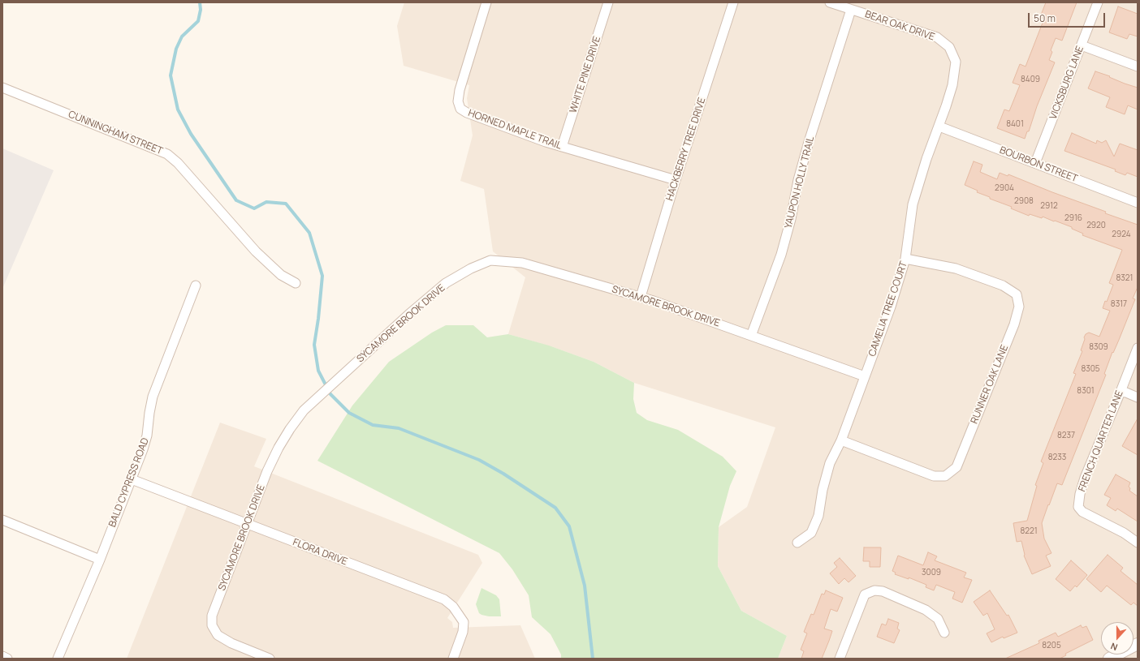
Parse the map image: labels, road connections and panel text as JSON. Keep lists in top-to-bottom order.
{
  "streets": {
    "street": [
      "BEAR OAK DRIVE",
      "WHITE PINE DRIVE",
      "VICKSBURG LANE",
      "HORNED MAPLE TRAIL",
      "CUNNINGHAM STREET",
      "HACKBERRY TREE DRIVE",
      "BOURBON STREET",
      "YAUPON HOLLY TRAIL",
      "SYCAMORE BROOK DRIVE",
      "CAMELIA TREE COURT",
      "RUNNER OAK LANE",
      "FRENCH QUARTER LANE",
      "BALD CYPRESS ROAD",
      "FLORA DRIVE"
    ]
  },
  "crossings": [
    ["BEAR OAK DRIVE", "YAUPON HOLLY TRAIL"],
    ["BEAR OAK DRIVE", "CAMELIA TREE COURT"],
    ["WHITE PINE DRIVE", "HORNED MAPLE TRAIL"],
    ["VICKSBURG LANE", "BOURBON STREET"],
    ["HORNED MAPLE TRAIL", "HACKBERRY TREE DRIVE"],
    ["HACKBERRY TREE DRIVE", "SYCAMORE BROOK DRIVE"],
    ["BOURBON STREET", "CAMELIA TREE COURT"],
    ["YAUPON HOLLY TRAIL", "SYCAMORE BROOK DRIVE"],
    ["SYCAMORE BROOK DRIVE", "CAMELIA TREE COURT"],
    ["SYCAMORE BROOK DRIVE", "FLORA DRIVE"],
    ["CAMELIA TREE COURT", "RUNNER OAK LANE"],
    ["BALD CYPRESS ROAD", "FLORA DRIVE"]
  ],
  "house_numbers": [
    "8409",
    "8401",
    "2904",
    "2908",
    "2912",
    "2916",
    "2920",
    "2924",
    "8321",
    "8317",
    "8309",
    "8305",
    "8301",
    "8237",
    "8233",
    "8221",
    "3009",
    "8205"
  ],
  "scale_bar": "50 m",
  "north": "bottom"
}
